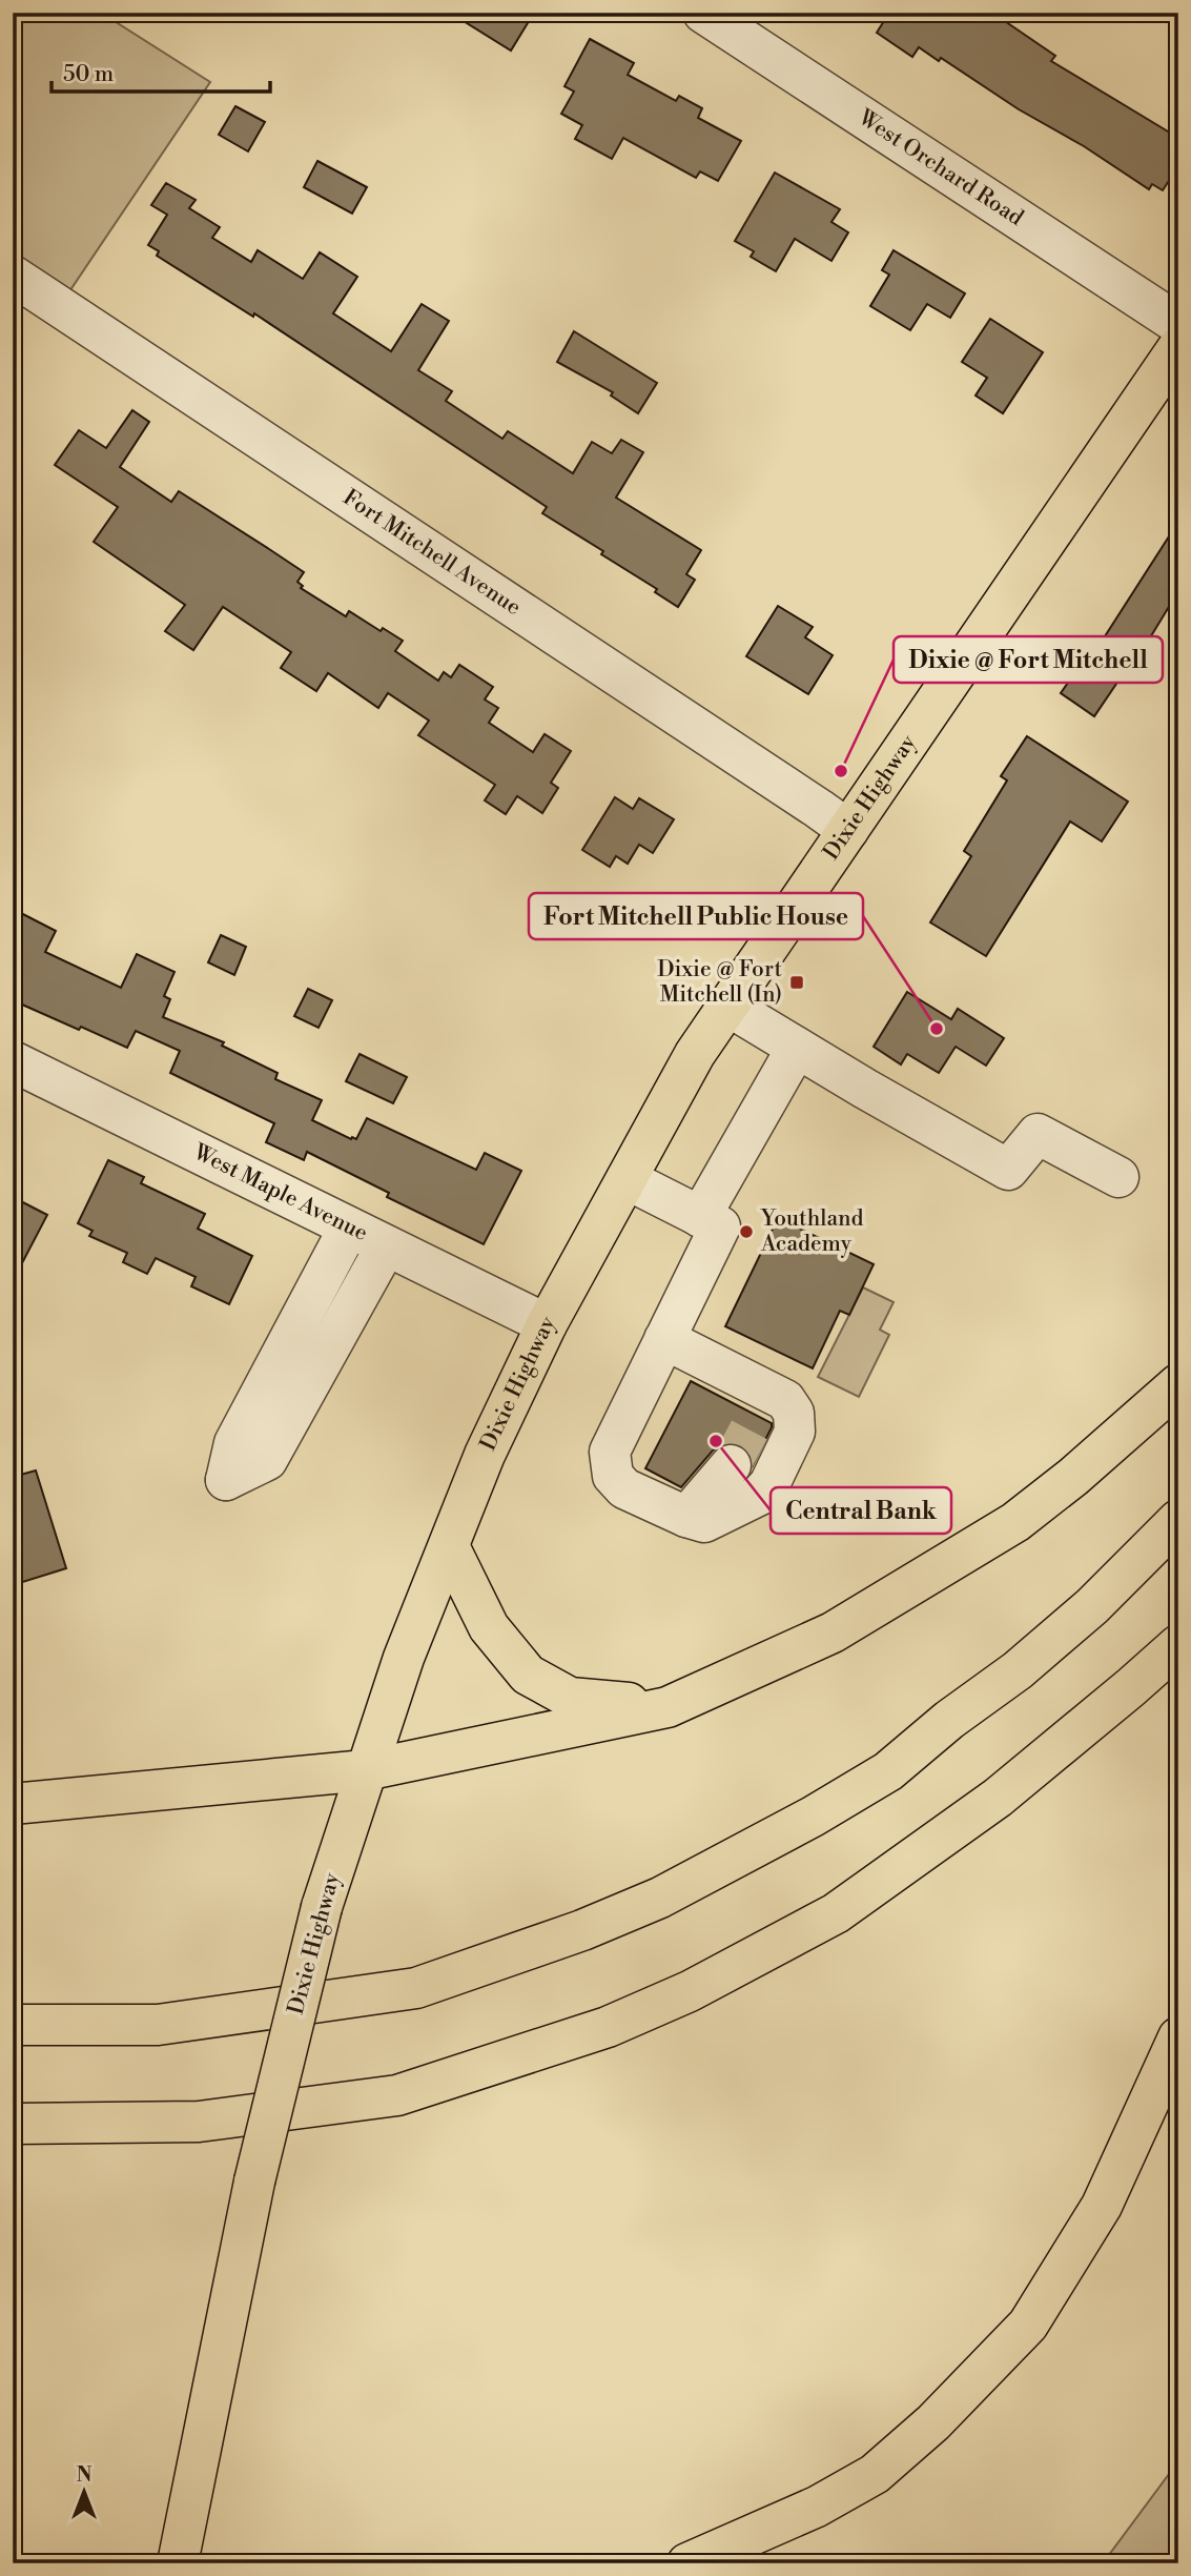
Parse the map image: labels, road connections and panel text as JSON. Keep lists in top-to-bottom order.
{
  "streets": {
    "main road": ["Dixie Highway"],
    "street": ["West Orchard Road", "Fort Mitchell Avenue", "West Maple Avenue"]
  },
  "crossings": [
    ["Fort Mitchell Avenue", "Dixie Highway"],
    ["Dixie Highway", "West Maple Avenue"]
  ],
  "places": {
    "other": [
      "Dixie @ Fort Mitchell",
      "Fort Mitchell Public House",
      "Youthland Academy",
      "Central Bank"
    ],
    "transit": ["Dixie @ Fort Mitchell (In)"]
  },
  "scale_bar": "50 m",
  "north": "top"
}
